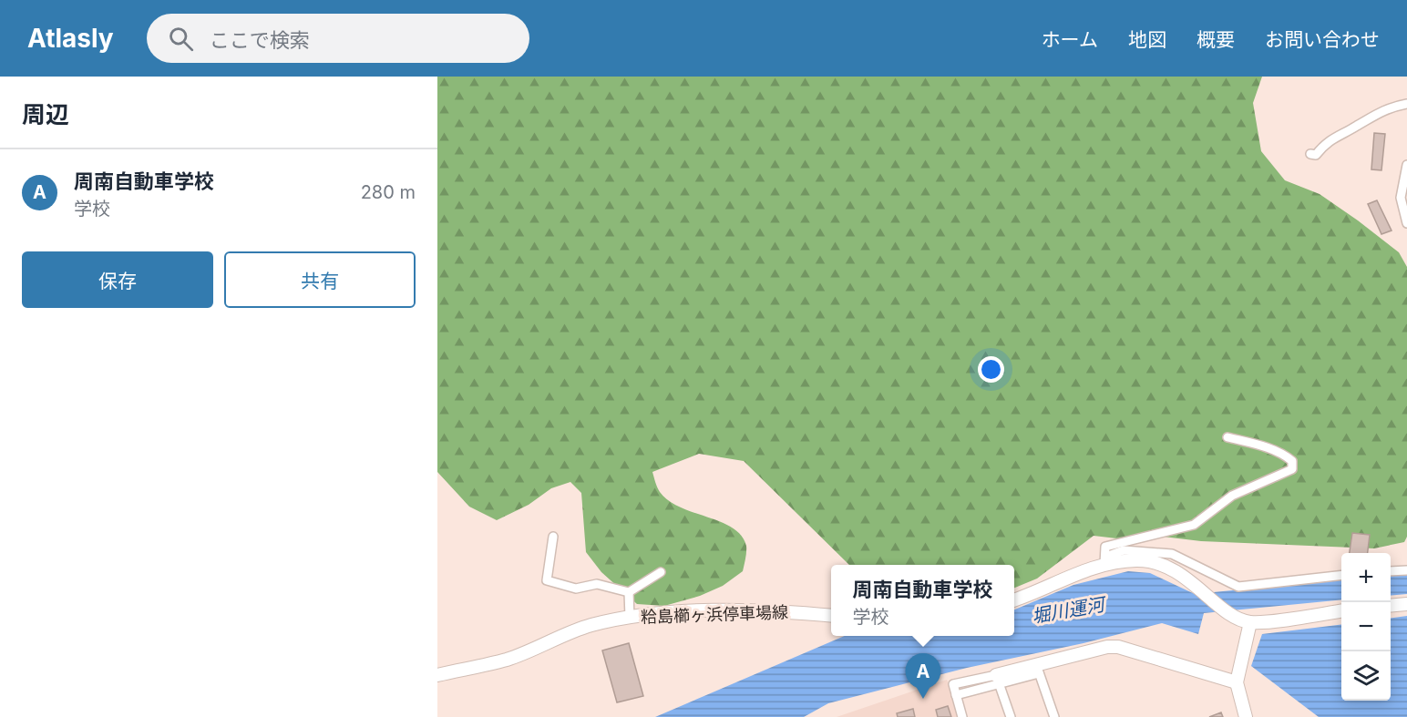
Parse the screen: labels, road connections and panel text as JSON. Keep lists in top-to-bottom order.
{
  "streets": {
    "main road": ["粭島櫛ヶ浜停車場線"]
  },
  "water": ["堀川運河"],
  "page": {
    "header": "Atlasly",
    "search": "ここで検索",
    "nav": [
      "ホーム",
      "地図",
      "概要",
      "お問い合わせ"
    ],
    "heading": "周辺",
    "list": [
      {
        "mark": "A",
        "name": "周南自動車学校",
        "note": "学校",
        "value": "280 m"
      }
    ],
    "buttons": ["保存", "共有"],
    "map_buttons": ["+", "−"],
    "popup": ["周南自動車学校", "学校"],
    "pins": "A"
  }
}
